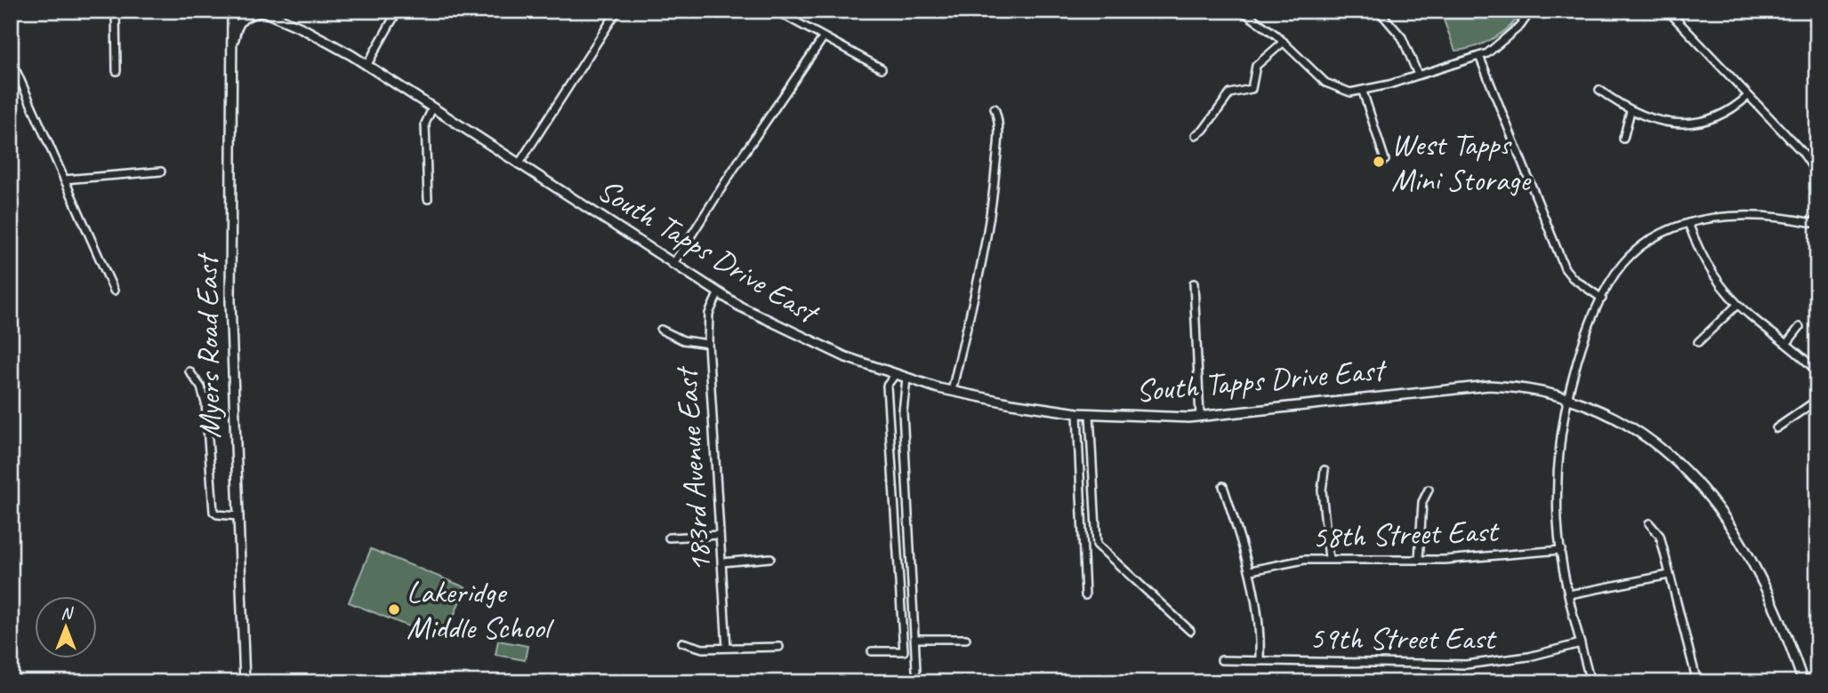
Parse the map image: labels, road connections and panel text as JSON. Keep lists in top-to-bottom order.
{
  "streets": {
    "street": [
      "South Tapps Drive East",
      "Myers Road East",
      "183rd Avenue East",
      "58th Street East",
      "59th Street East"
    ]
  },
  "crossings": [
    ["South Tapps Drive East", "183rd Avenue East"]
  ],
  "places": ["West Tapps Mini Storage", "Lakeridge Middle School"],
  "north": "top"
}
